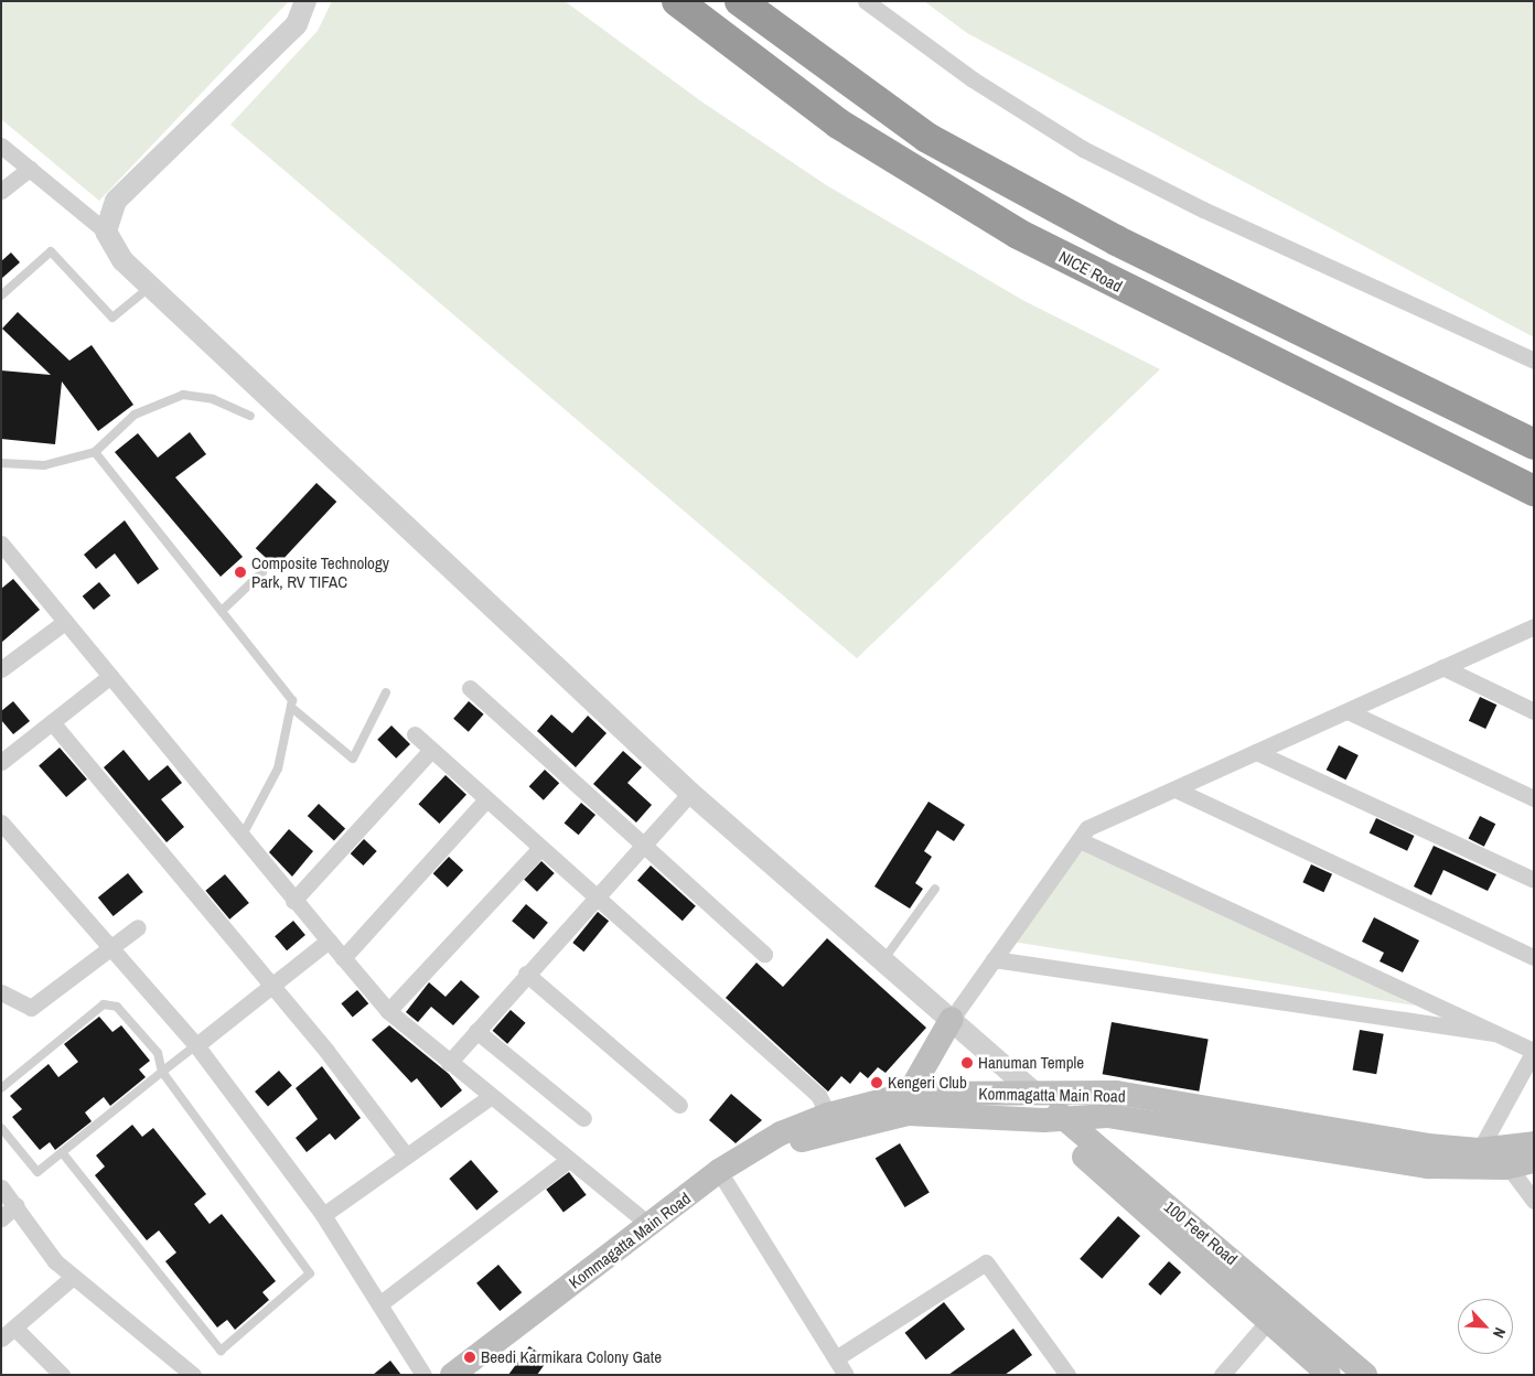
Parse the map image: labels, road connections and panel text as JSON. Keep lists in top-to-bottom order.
{
  "streets": {
    "highway": ["NICE Road"],
    "main road": ["Kommagatta Main Road", "100 Feet Road"]
  },
  "crossings": [
    ["Kommagatta Main Road", "100 Feet Road"]
  ],
  "places": [
    "Composite Technology Park, RV TIFAC",
    "Hanuman Temple",
    "Kengeri Club",
    "Beedi Karmikara Colony Gate"
  ],
  "north": "bottom right"
}
